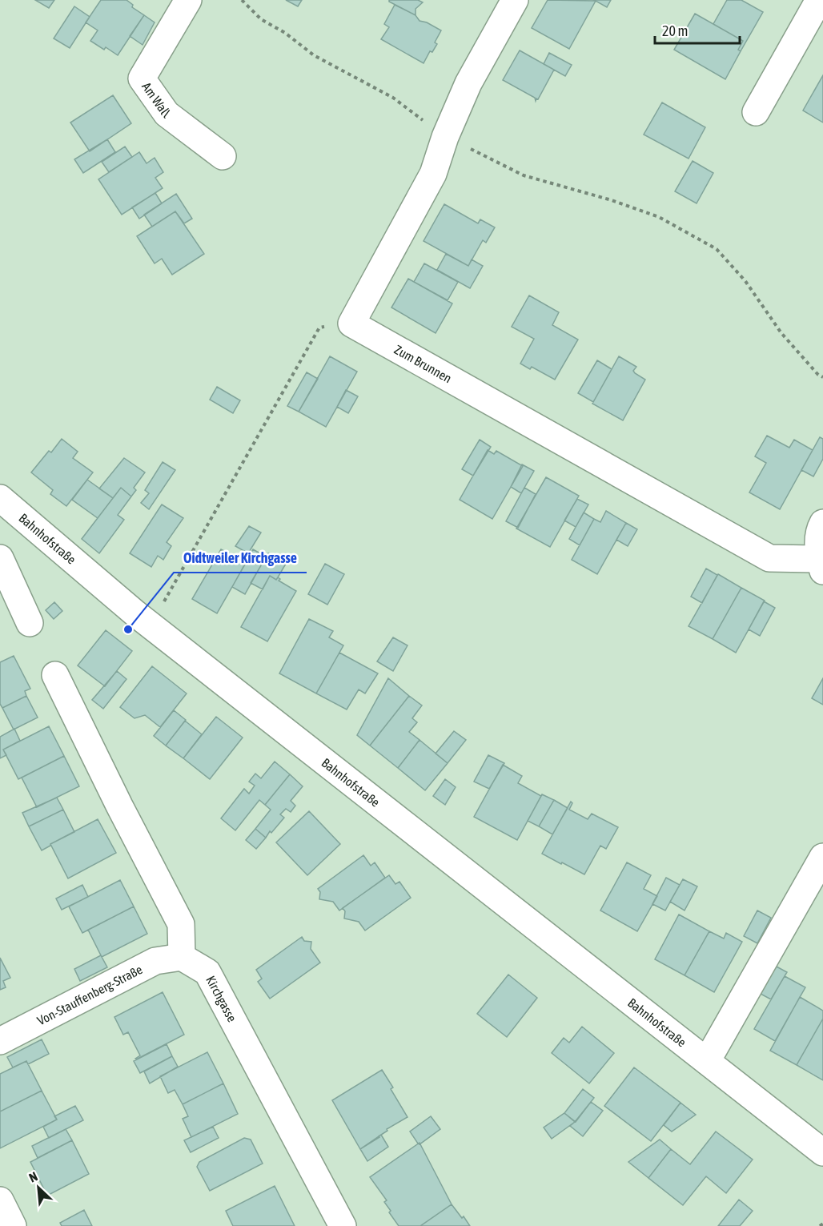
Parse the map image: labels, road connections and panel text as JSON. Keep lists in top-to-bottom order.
{
  "streets": {
    "street": [
      "Am Wall",
      "Zum Brunnen",
      "Bahnhofstraße",
      "Von-Stauffenberg-Straße",
      "Kirchgasse"
    ]
  },
  "crossings": [
    ["Von-Stauffenberg-Straße", "Kirchgasse"]
  ],
  "places": ["Oidtweiler Kirchgasse"],
  "scale_bar": "20 m",
  "north": "top left"
}
